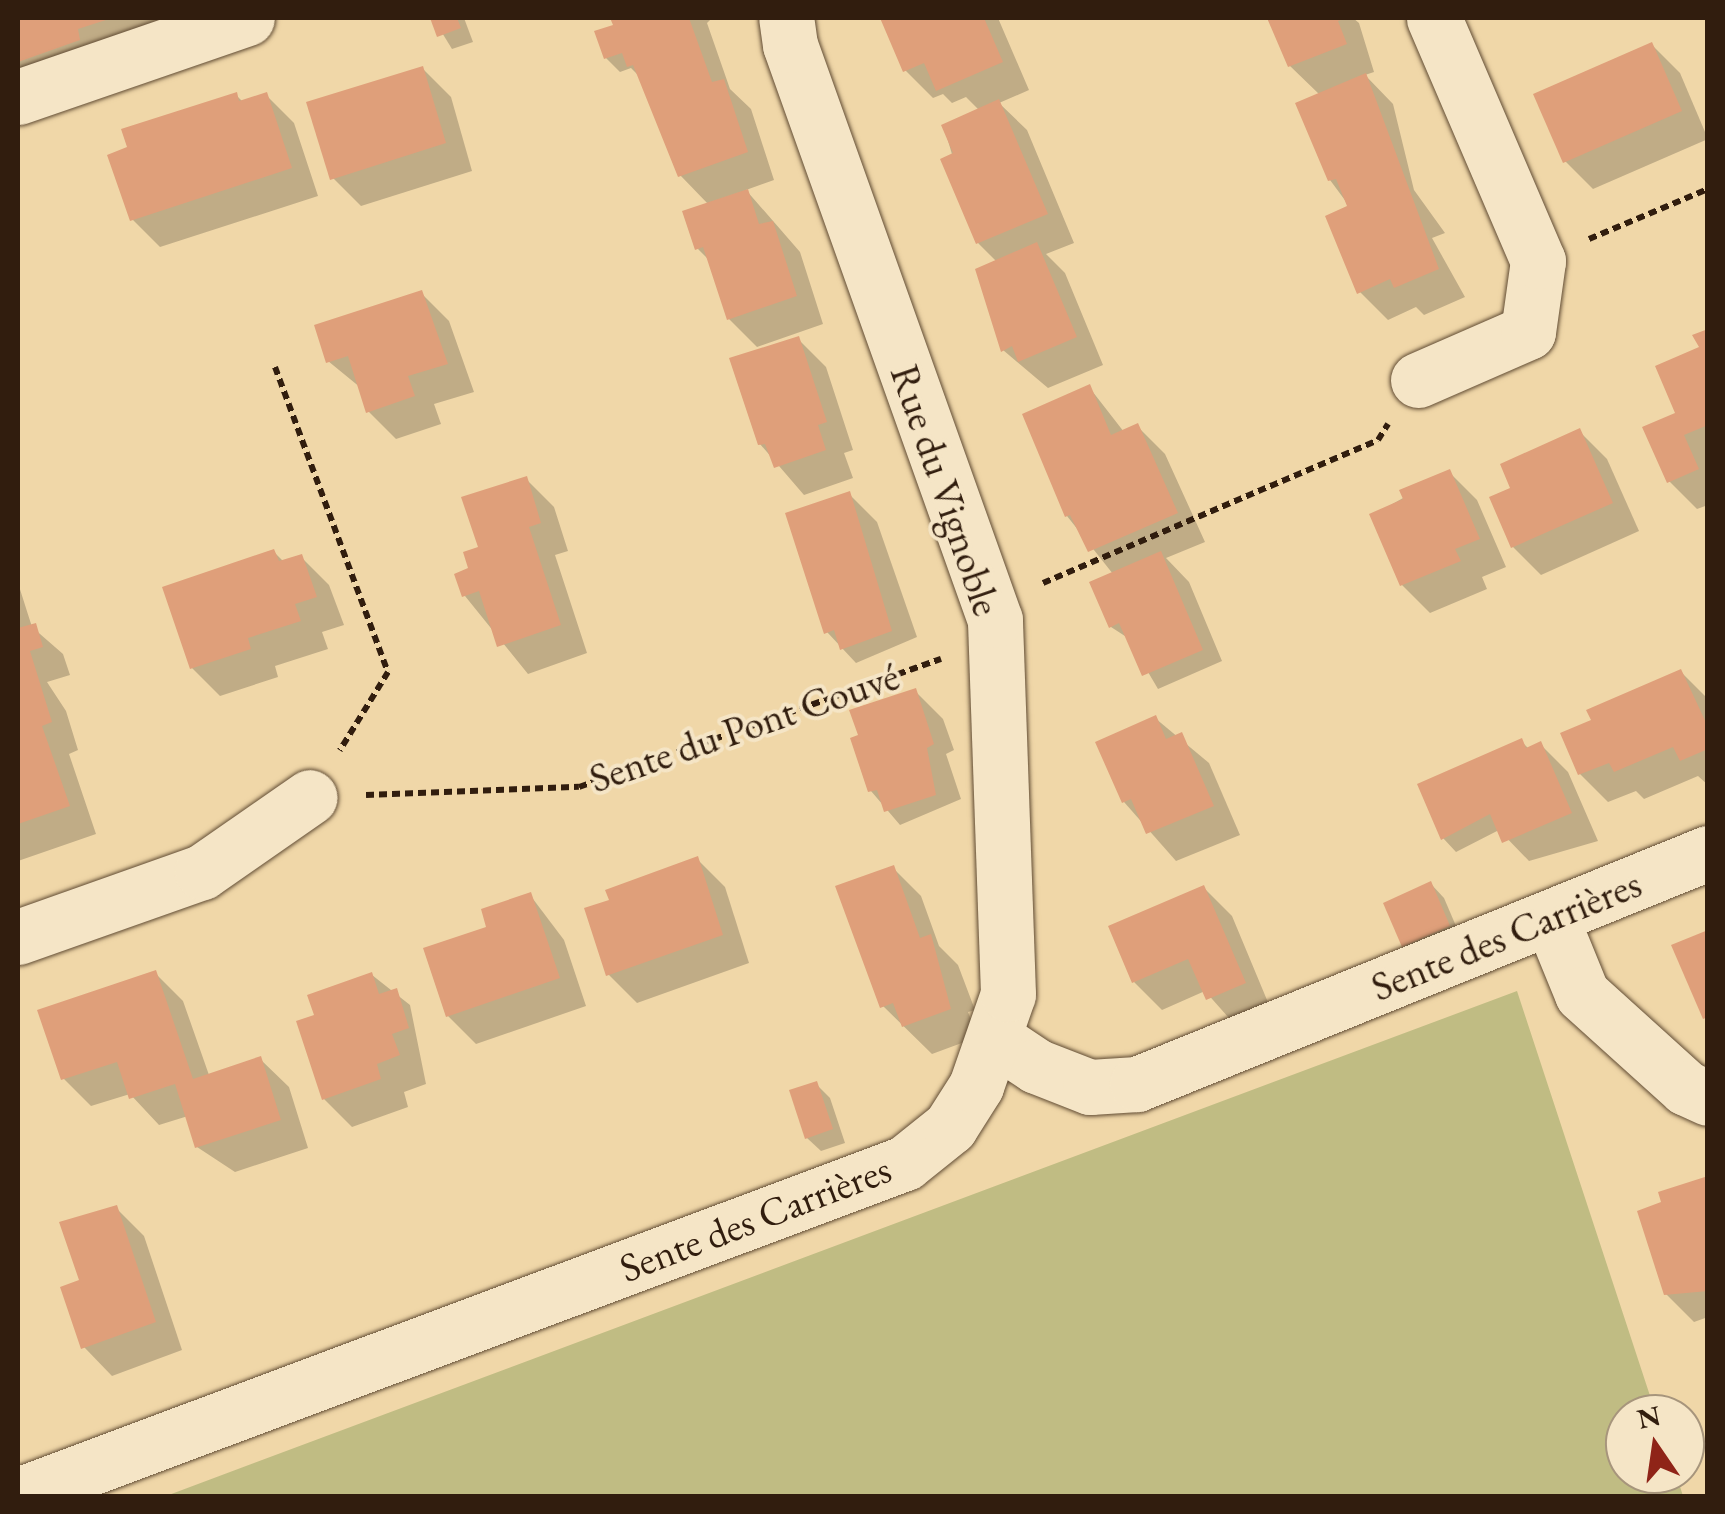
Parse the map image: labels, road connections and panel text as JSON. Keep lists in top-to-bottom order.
{
  "streets": {
    "street": ["Rue du Vignoble", "Sente des Carrières"],
    "path": ["Sente du Pont Couvé"]
  },
  "crossings": [
    ["Rue du Vignoble", "Sente du Pont Couvé"],
    ["Rue du Vignoble", "Sente des Carrières"]
  ],
  "north": "top"
}
